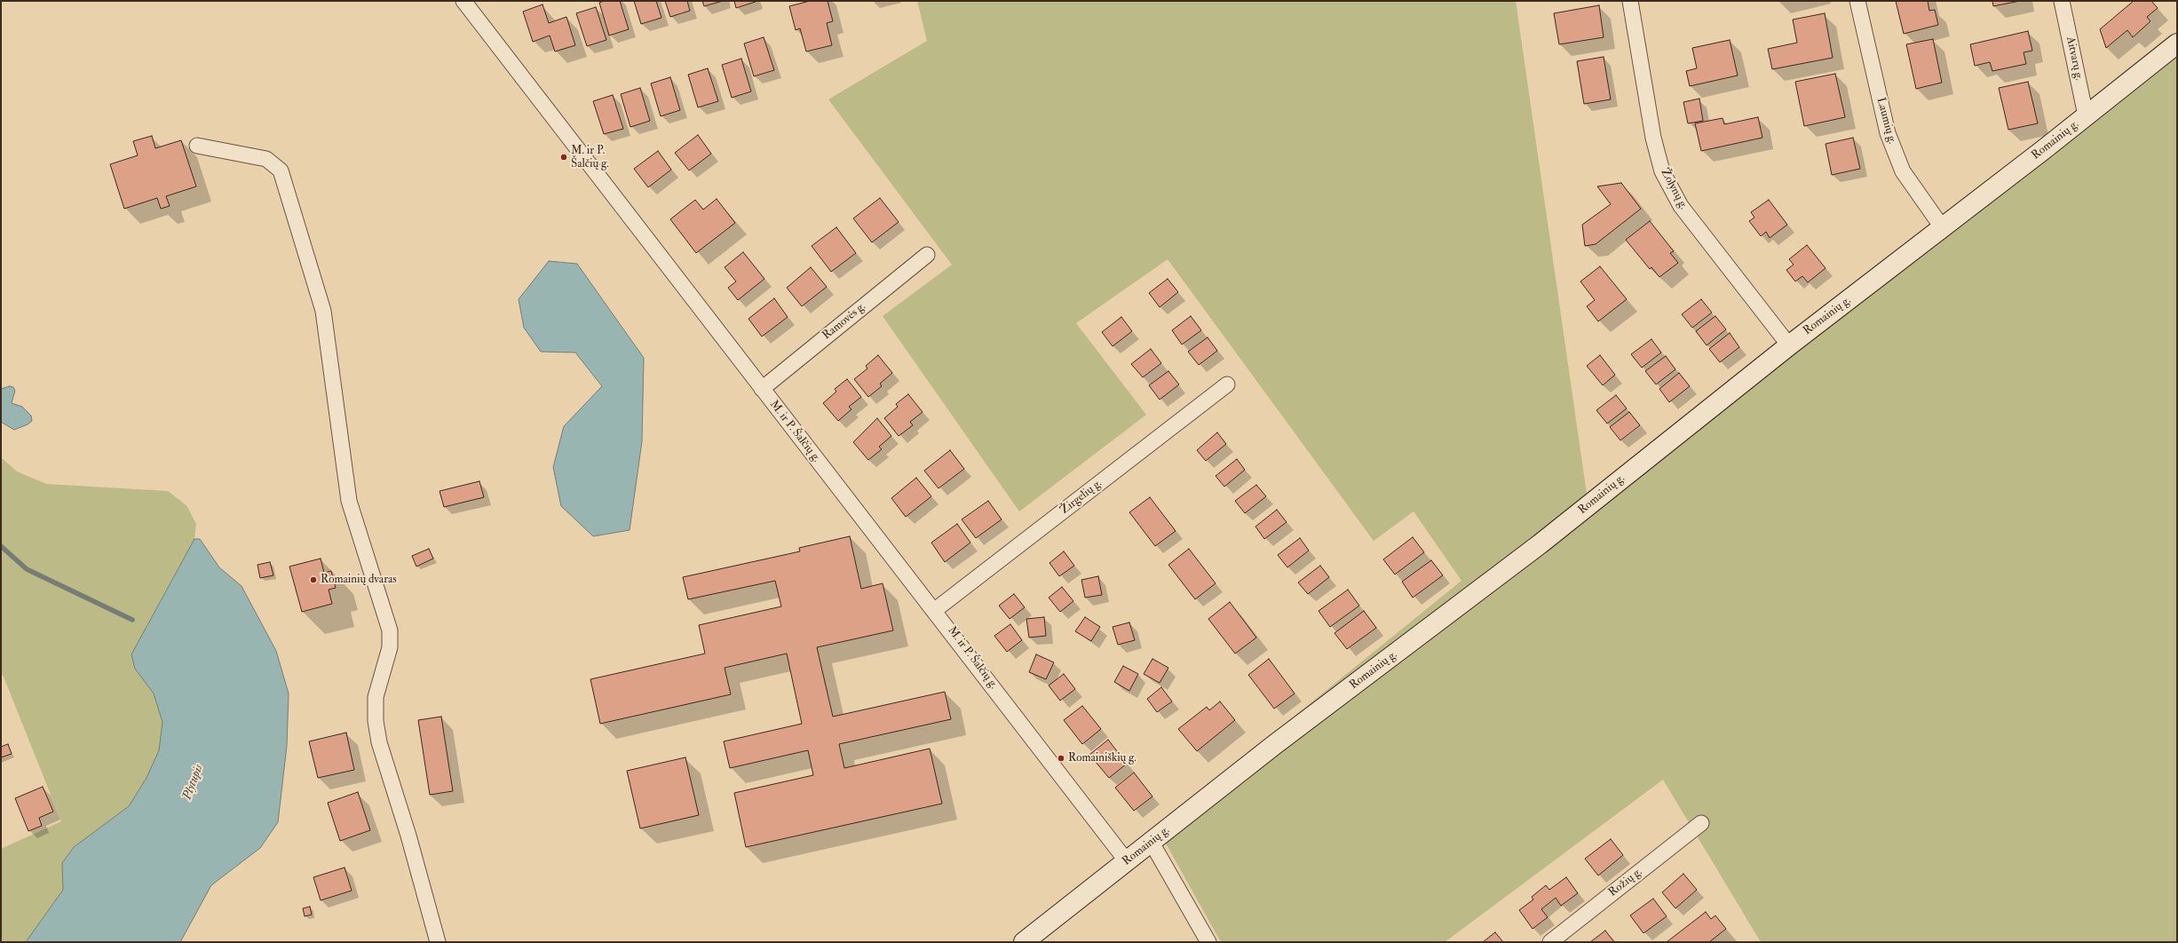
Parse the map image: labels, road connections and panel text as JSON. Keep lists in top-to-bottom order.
{
  "streets": {
    "main road": ["Romainių g."],
    "street": [
      "Aitvarų g.",
      "Laumių g.",
      "Žolynų g.",
      "Ramovės g.",
      "M. ir P. Šalčių g.",
      "Žirgelių g.",
      "Rožių g."
    ]
  },
  "crossings": [
    ["Aitvarų g.", "Romainių g."],
    ["Laumių g.", "Romainių g."],
    ["Romainių g.", "Žolynų g."],
    ["Romainių g.", "M. ir P. Šalčių g."],
    ["Ramovės g.", "M. ir P. Šalčių g."],
    ["M. ir P. Šalčių g.", "Žirgelių g."]
  ],
  "water": ["Plytupis"],
  "places": ["M. ir P. Šalčių g.", "Romainių dvaras", "Romainiškių g."]
}
